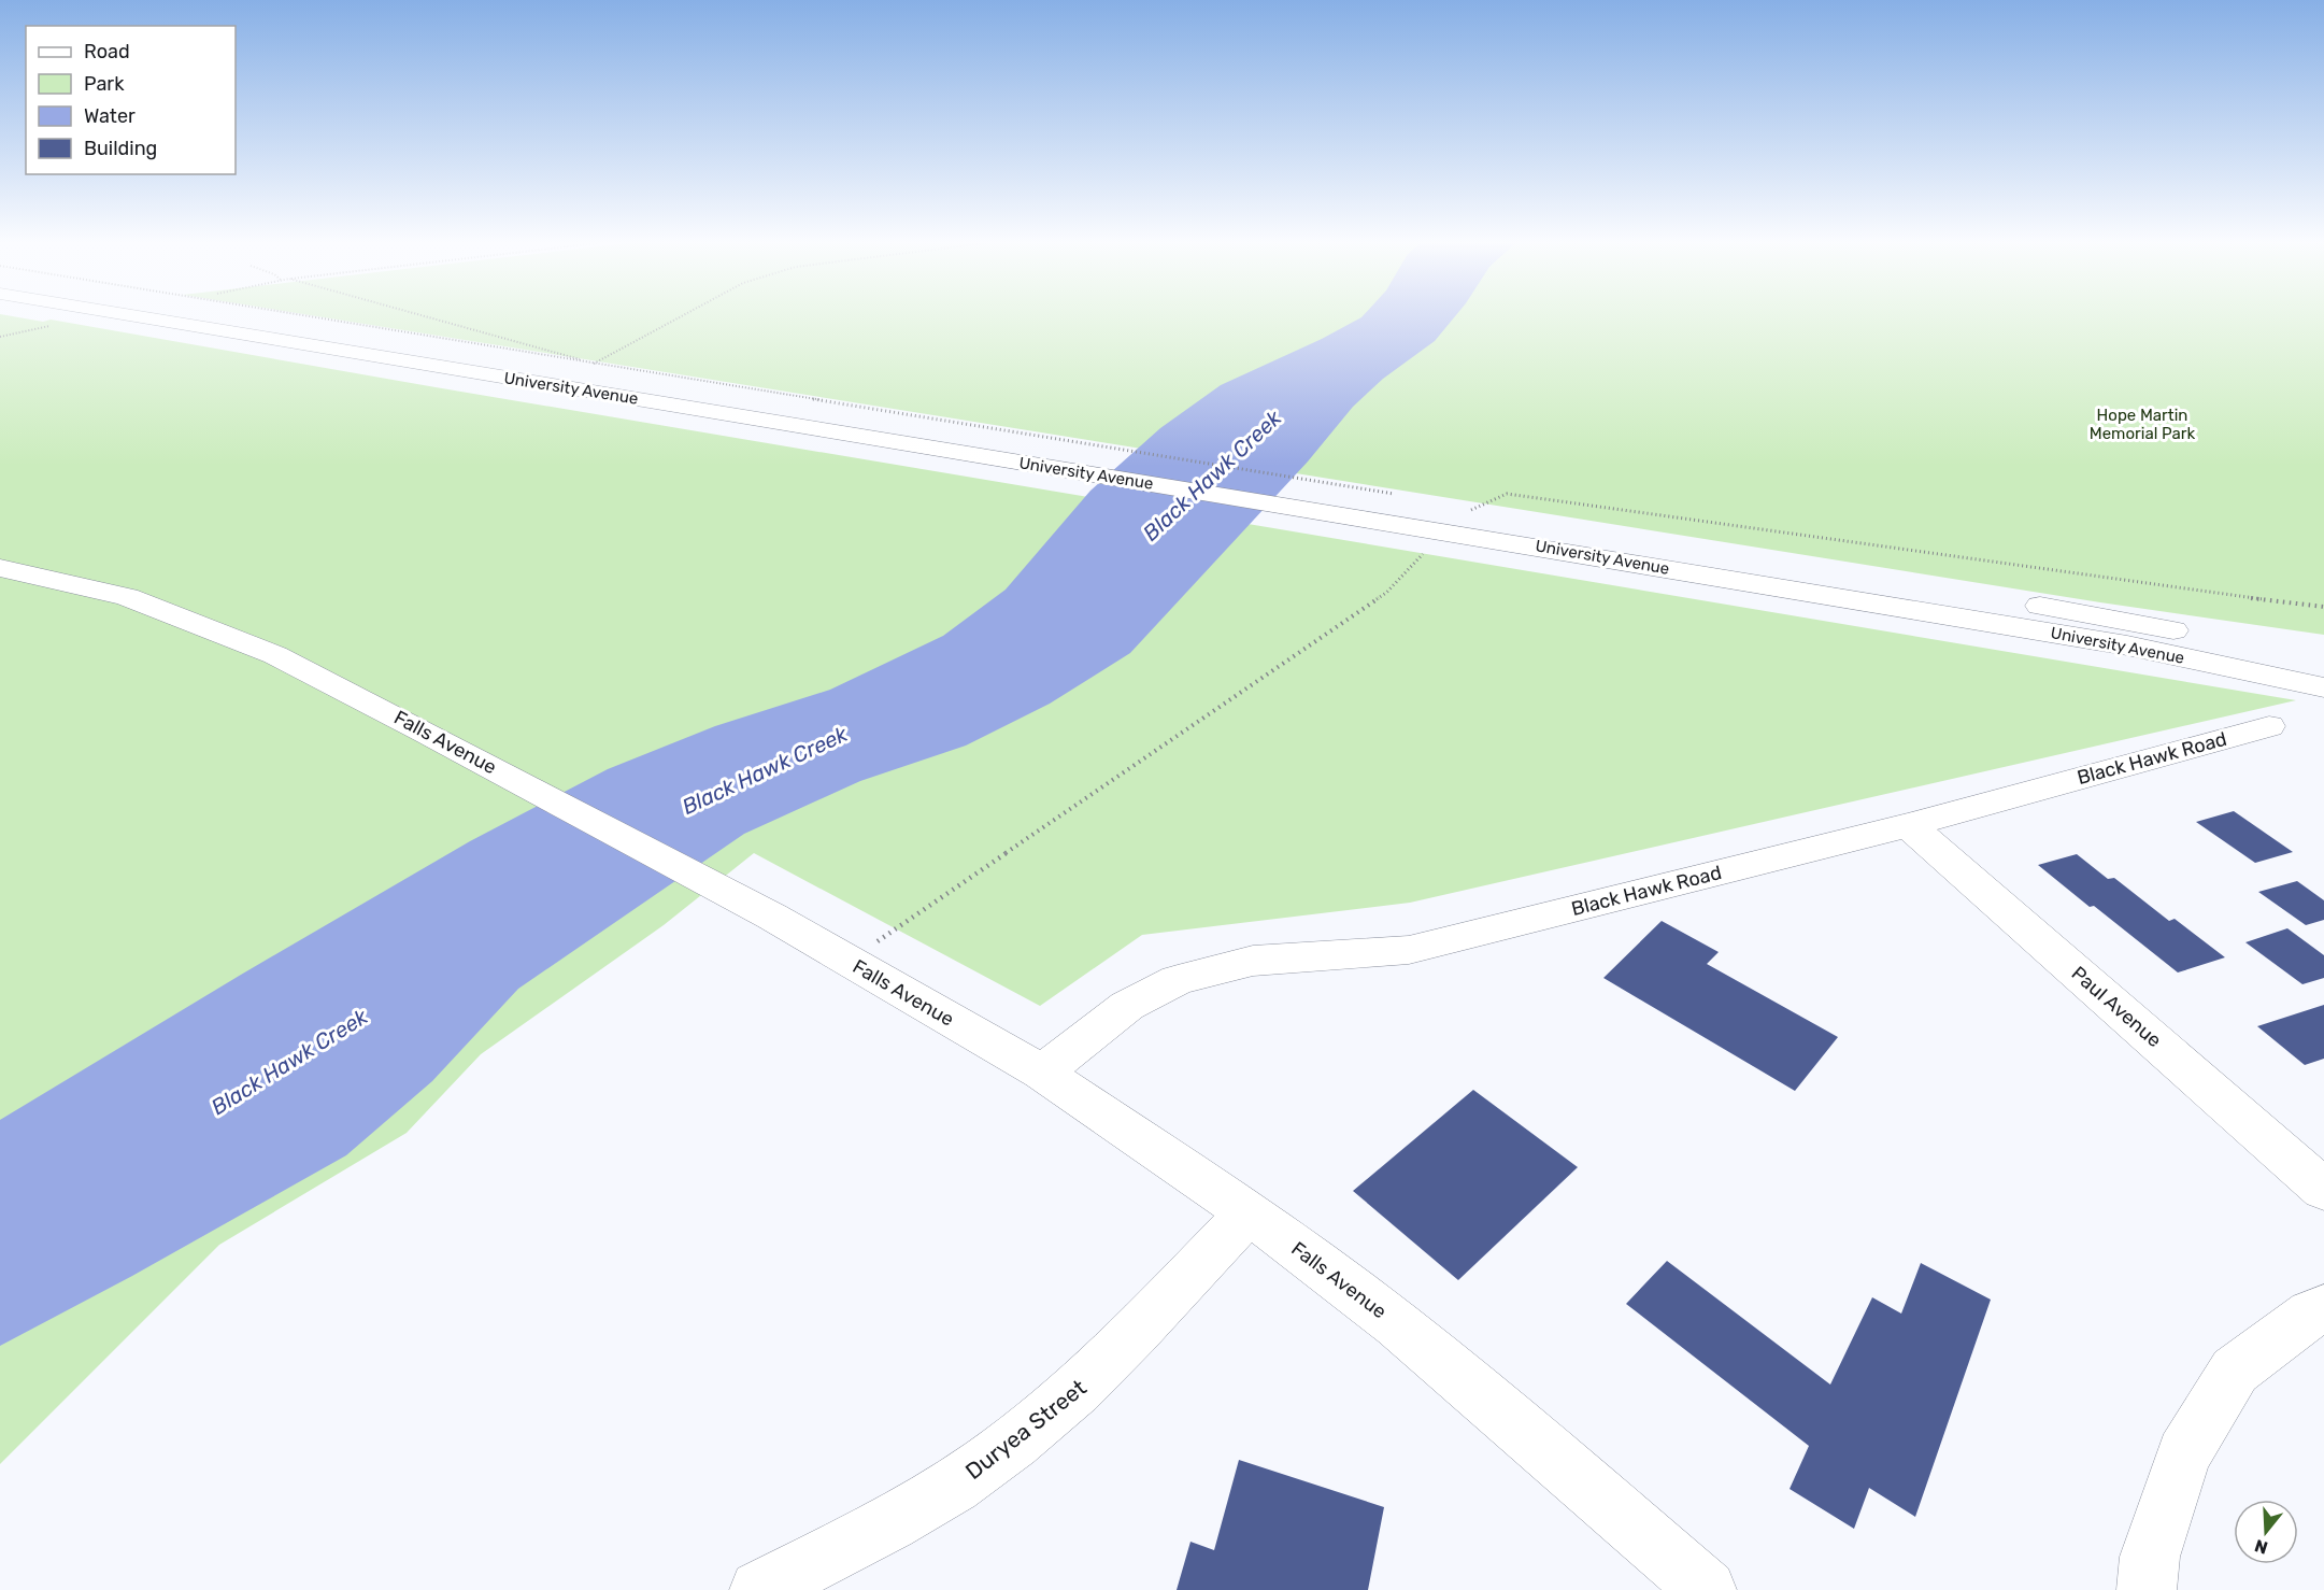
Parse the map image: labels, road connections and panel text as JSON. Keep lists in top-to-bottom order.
{
  "streets": {
    "main road": [
      "University Avenue",
      "Falls Avenue",
      "Black Hawk Road",
      "Paul Avenue",
      "Duryea Street"
    ]
  },
  "crossings": [
    ["Falls Avenue", "Black Hawk Road"],
    ["Falls Avenue", "Duryea Street"],
    ["Black Hawk Road", "Paul Avenue"]
  ],
  "water": ["Black Hawk Creek"],
  "parks": ["Hope Martin Memorial Park"],
  "legend": [
    "Road",
    "Park",
    "Water",
    "Building"
  ],
  "north": "bottom"
}
